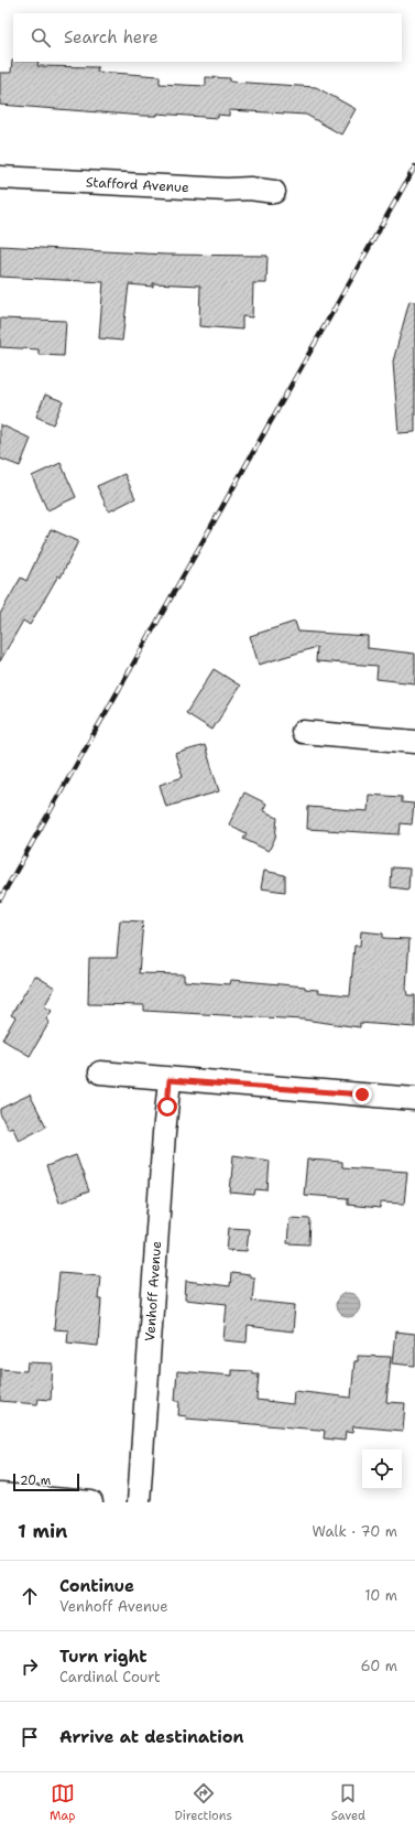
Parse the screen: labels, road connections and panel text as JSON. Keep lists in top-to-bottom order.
{
  "streets": {
    "street": ["Stafford Avenue", "Venhoff Avenue"]
  },
  "scale_bar": "20 m",
  "page": {
    "search": "Search here",
    "scale": "20 m",
    "heading": ["1 min", "Walk · 70 m"],
    "list": [
      ["Continue", "Venhoff Avenue", "10 m"],
      ["Turn right", "Cardinal Court", "60 m"],
      "Arrive at destination"
    ],
    "nav": ["Map", "Directions", "Saved"]
  }
}
